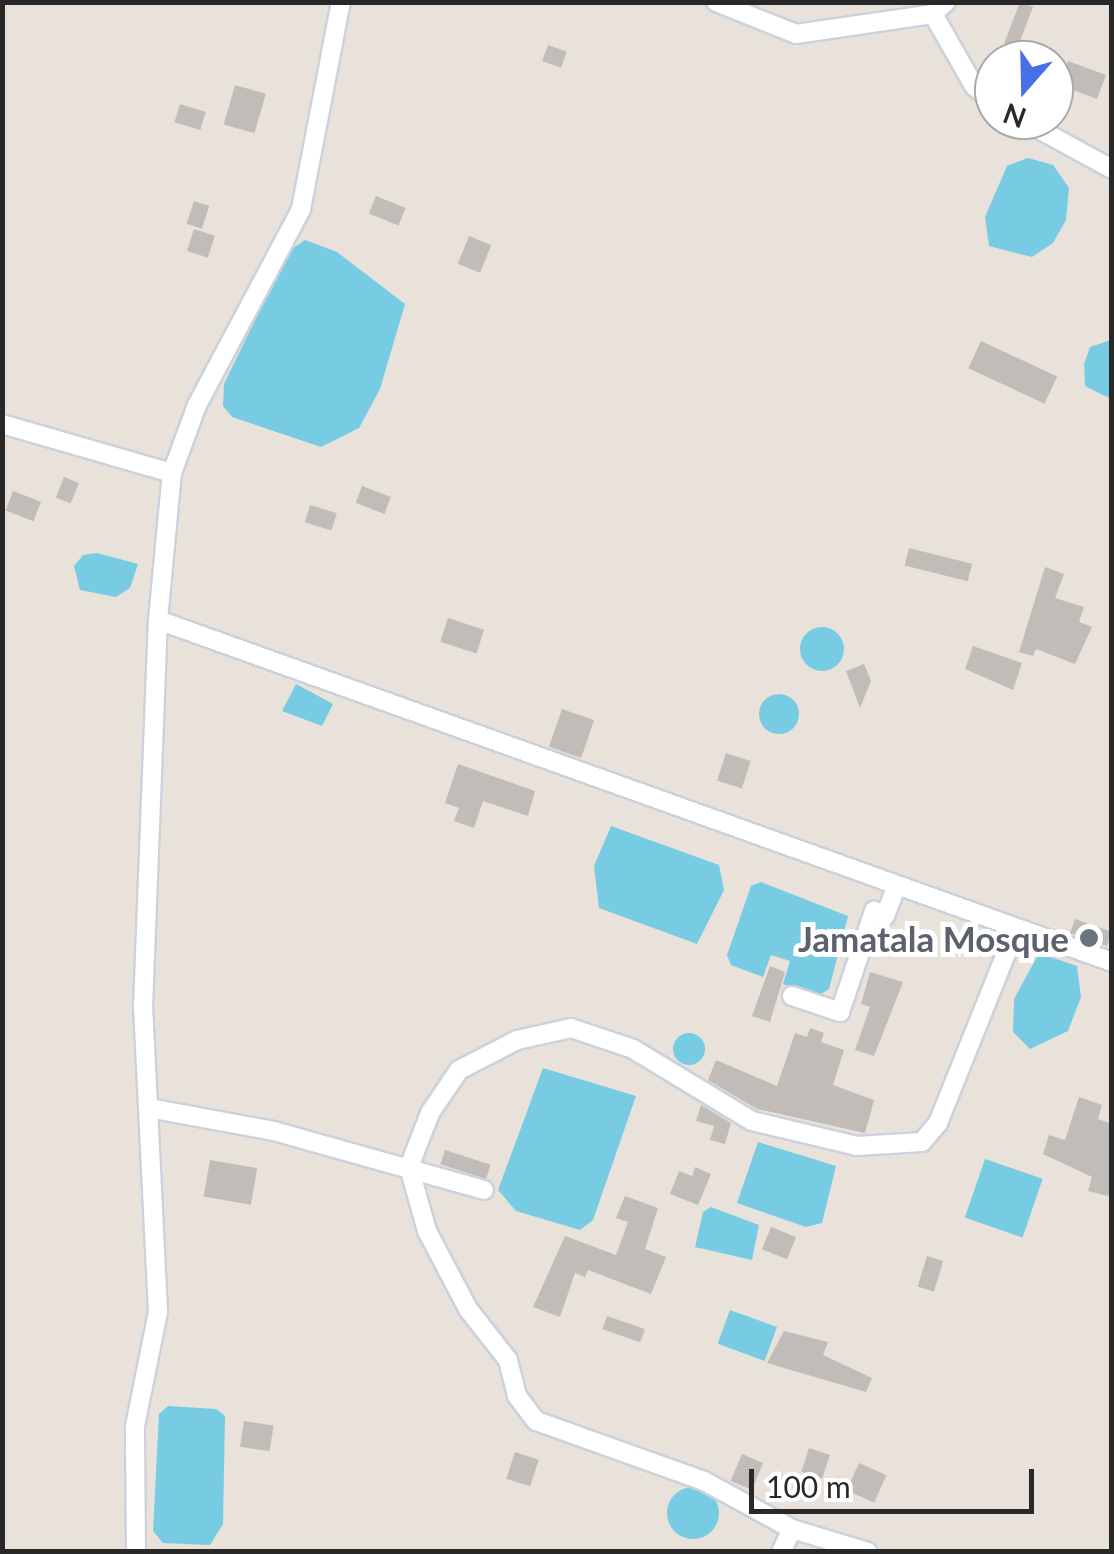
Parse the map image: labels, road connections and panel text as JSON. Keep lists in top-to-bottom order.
{
  "places": ["Jamatala Mosque"],
  "scale_bar": "100 m",
  "north": "bottom"
}
